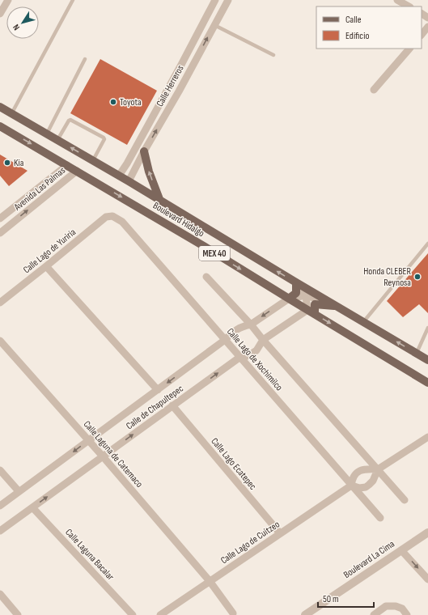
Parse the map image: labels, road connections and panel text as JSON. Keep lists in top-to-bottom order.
{
  "streets": {
    "main road": ["Boulevard Hidalgo", "MEX 40"],
    "street": [
      "Calle Herreros",
      "Avenida Las Palmas",
      "Calle Lago de Yuriria",
      "Calle Lago de Xochimilco",
      "Calle de Chapultepec",
      "Calle Laguna de Catemaco",
      "Calle Lago Ecatepec",
      "Calle Lago de Cuitzeo",
      "Calle Laguna Bacalar",
      "Boulevard La Cima"
    ]
  },
  "crossings": [
    ["Calle Herreros", "Boulevard Hidalgo"],
    ["Avenida Las Palmas", "Boulevard Hidalgo"],
    ["Boulevard Hidalgo", "Calle de Chapultepec"],
    ["Calle Lago de Yuriria", "Calle Lago de Xochimilco"],
    ["Calle Lago de Xochimilco", "Calle de Chapultepec"],
    ["Calle Lago de Xochimilco", "Calle Lago de Cuitzeo"],
    ["Calle de Chapultepec", "Calle Laguna de Catemaco"],
    ["Calle de Chapultepec", "Calle Lago Ecatepec"],
    ["Calle de Chapultepec", "Calle Laguna Bacalar"],
    ["Calle Laguna de Catemaco", "Calle Lago de Cuitzeo"],
    ["Calle Lago Ecatepec", "Calle Lago de Cuitzeo"]
  ],
  "places": ["Toyota", "Kia", "Honda CLEBER Reynosa"],
  "legend": ["Calle", "Edificio"],
  "scale_bar": "50 m",
  "north": "bottom left"
}
